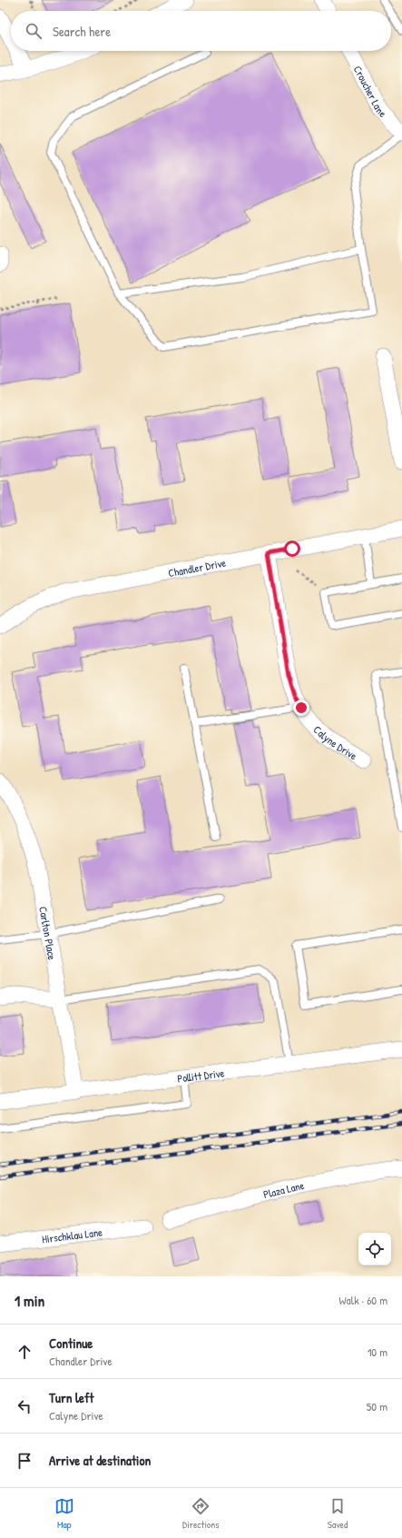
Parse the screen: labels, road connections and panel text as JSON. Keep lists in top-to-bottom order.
{
  "streets": {
    "street": [
      "Croucher Lane",
      "Chandler Drive",
      "Calyne Drive",
      "Carlton Place",
      "Pollitt Drive",
      "Plaza Lane",
      "Hirschklau Lane"
    ]
  },
  "crossings": [
    ["Chandler Drive", "Calyne Drive"],
    ["Carlton Place", "Pollitt Drive"]
  ],
  "page": {
    "search": "Search here",
    "heading": ["1 min", "Walk · 60 m"],
    "list": [
      ["Continue", "Chandler Drive", "10 m"],
      ["Turn left", "Calyne Drive", "50 m"],
      "Arrive at destination"
    ],
    "nav": ["Map", "Directions", "Saved"]
  }
}
